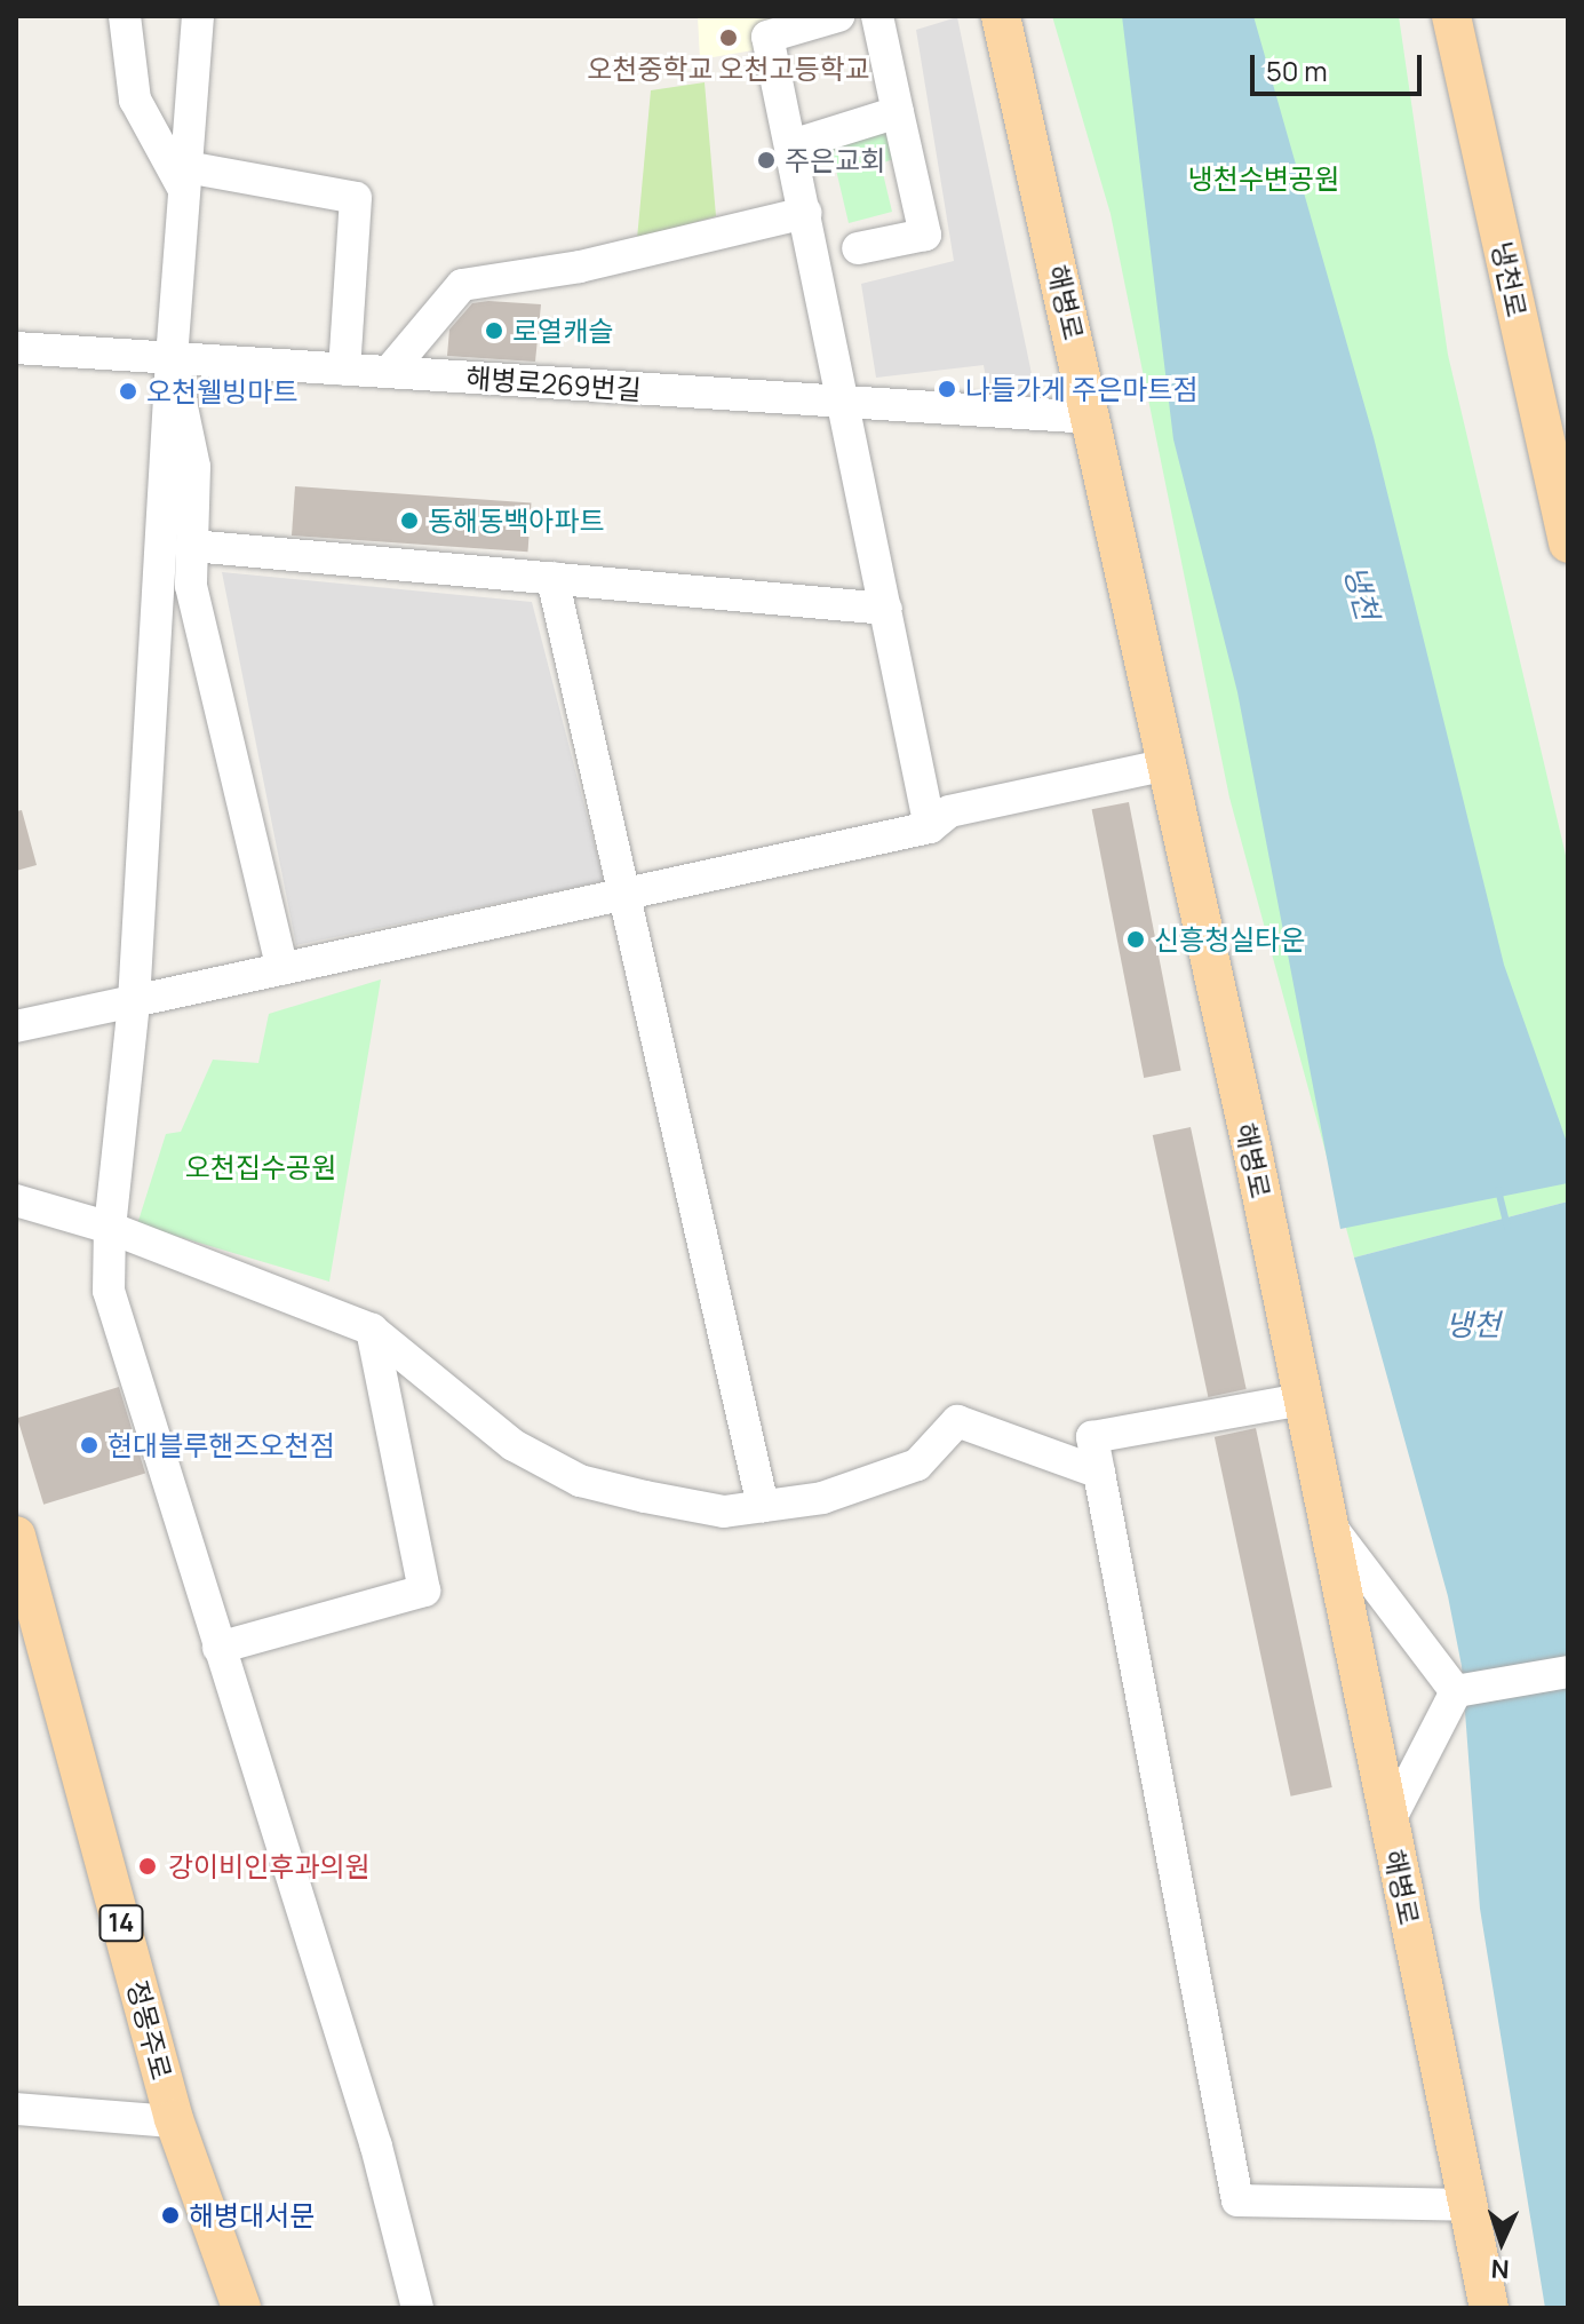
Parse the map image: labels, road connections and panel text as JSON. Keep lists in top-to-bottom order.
{
  "streets": {
    "main road": [
      "냉천로",
      "해병로",
      "14",
      "정몽주로"
    ],
    "street": ["해병로269번길"]
  },
  "crossings": [
    ["해병로", "해병로269번길"]
  ],
  "water": ["냉천"],
  "parks": ["냉천수변공원", "오천집수공원"],
  "places": [
    "오천중학교 오천고등학교",
    "주은교회",
    "로열캐슬",
    "나들가게 주은마트점",
    "오천웰빙마트",
    "동해동백아파트",
    "신흥청실타운",
    "현대블루핸즈오천점",
    "강이비인후과의원",
    "해병대서문"
  ],
  "scale_bar": "50 m",
  "north": "bottom"
}
